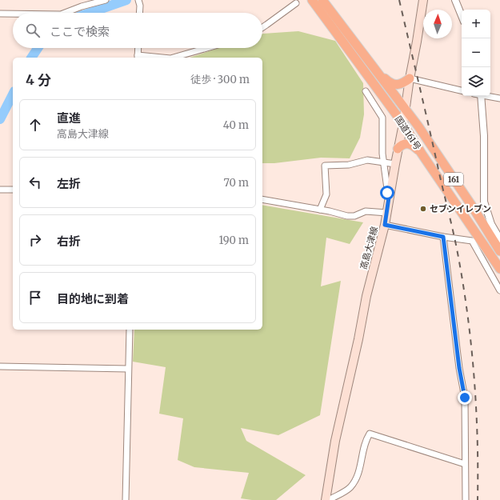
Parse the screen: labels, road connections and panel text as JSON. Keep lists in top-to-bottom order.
{
  "streets": {
    "highway": ["国道161号", "161"],
    "main road": ["高島大津線"]
  },
  "crossings": [
    ["国道161号", "高島大津線"]
  ],
  "places": ["セブンイレブン"],
  "north": "top",
  "page": {
    "map_buttons": ["+", "−"],
    "search": "ここで検索",
    "heading": ["4 分", "徒歩 · 300 m"],
    "list": [
      ["直進", "高島大津線", "40 m"],
      ["左折", "70 m"],
      ["右折", "190 m"],
      "目的地に到着"
    ]
  }
}
